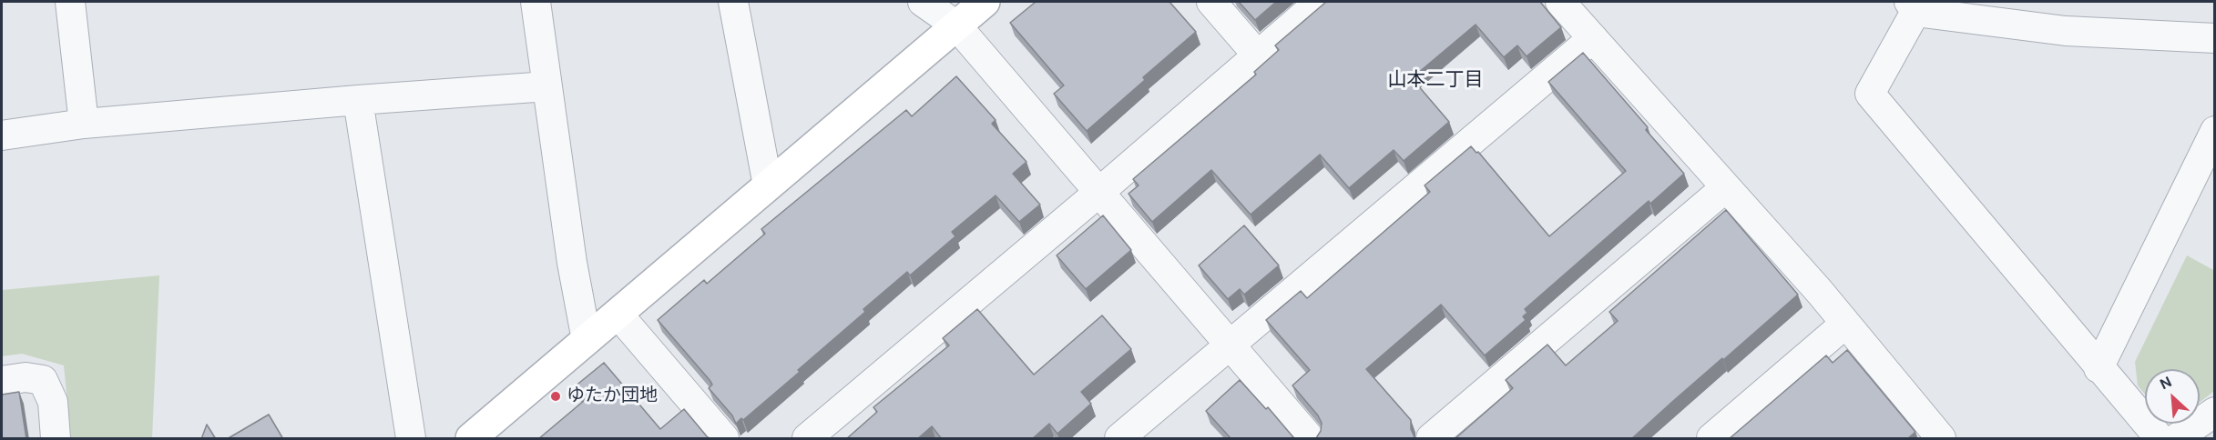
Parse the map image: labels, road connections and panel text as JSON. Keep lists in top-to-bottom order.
{
  "districts": ["山本二丁目"],
  "places": ["ゆたか団地"],
  "north": "top left"
}
